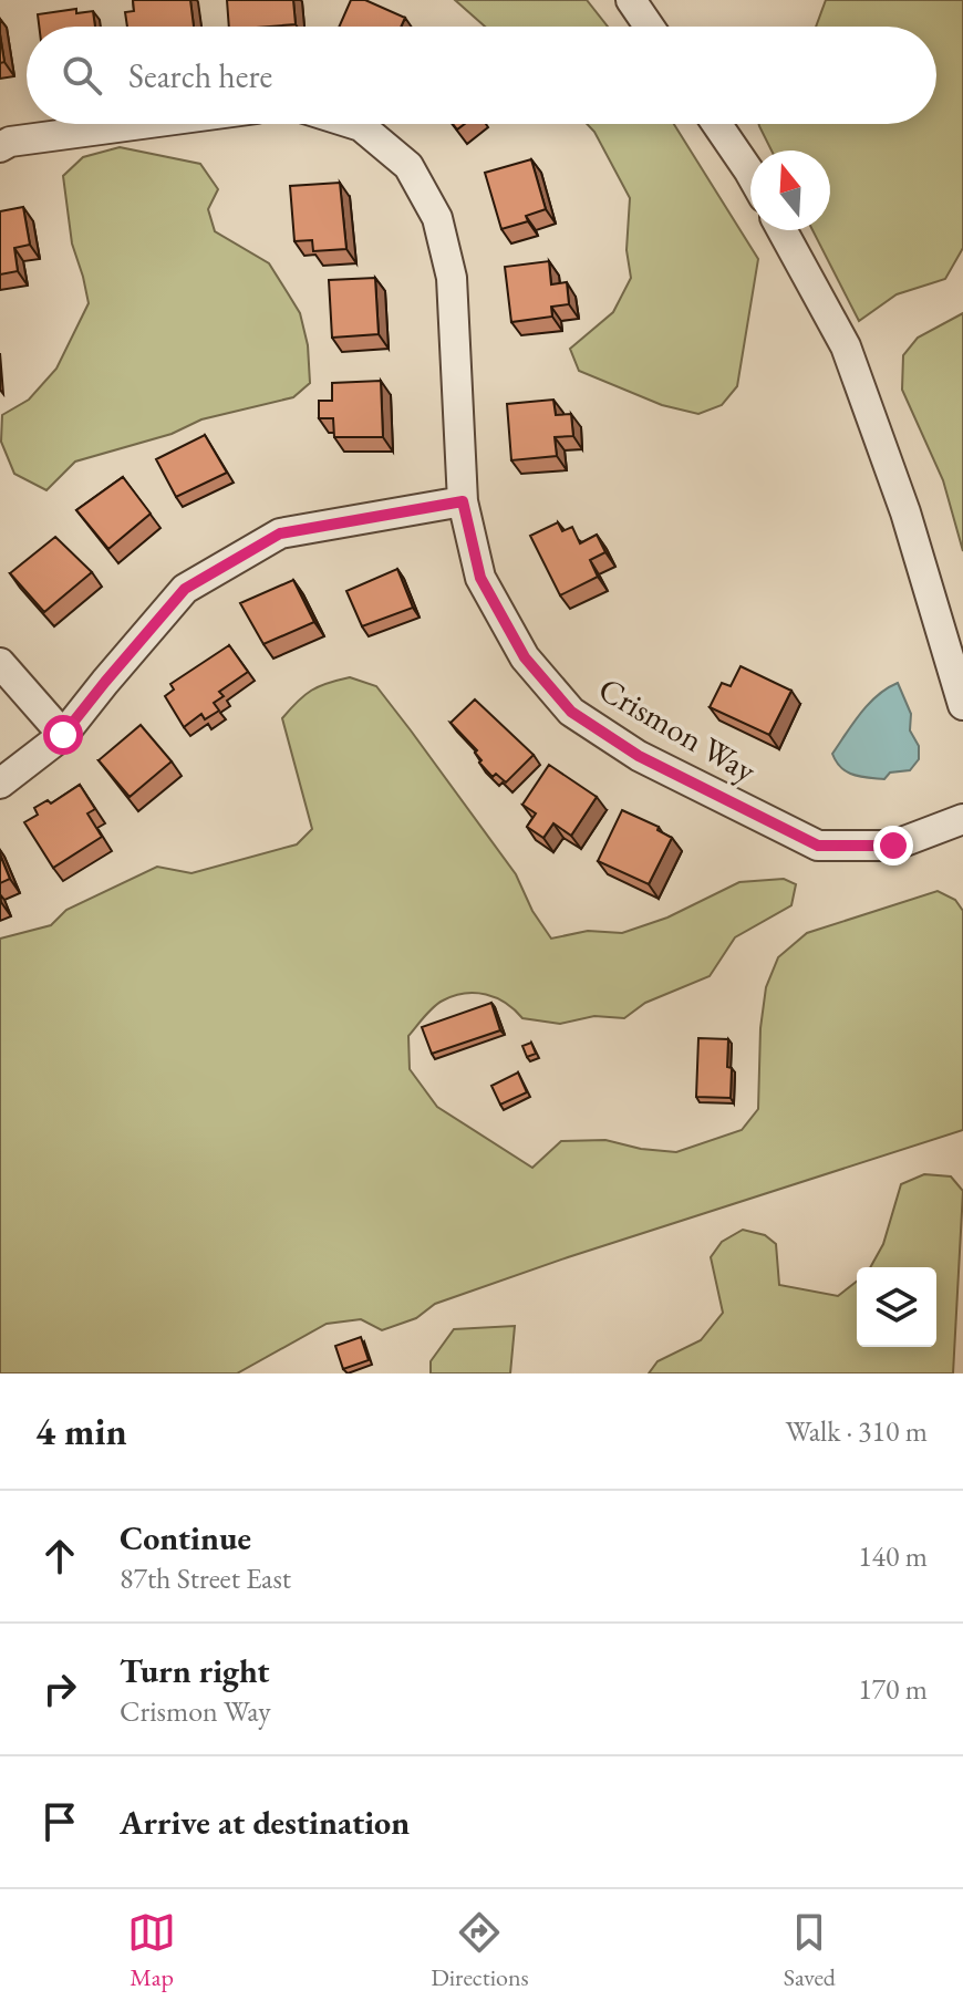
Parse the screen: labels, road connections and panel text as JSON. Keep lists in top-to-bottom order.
{
  "streets": {
    "street": ["Crismon Way"]
  },
  "north": "top",
  "page": {
    "search": "Search here",
    "heading": ["4 min", "Walk · 310 m"],
    "list": [
      ["Continue", "87th Street East", "140 m"],
      ["Turn right", "Crismon Way", "170 m"],
      "Arrive at destination"
    ],
    "nav": ["Map", "Directions", "Saved"]
  }
}
